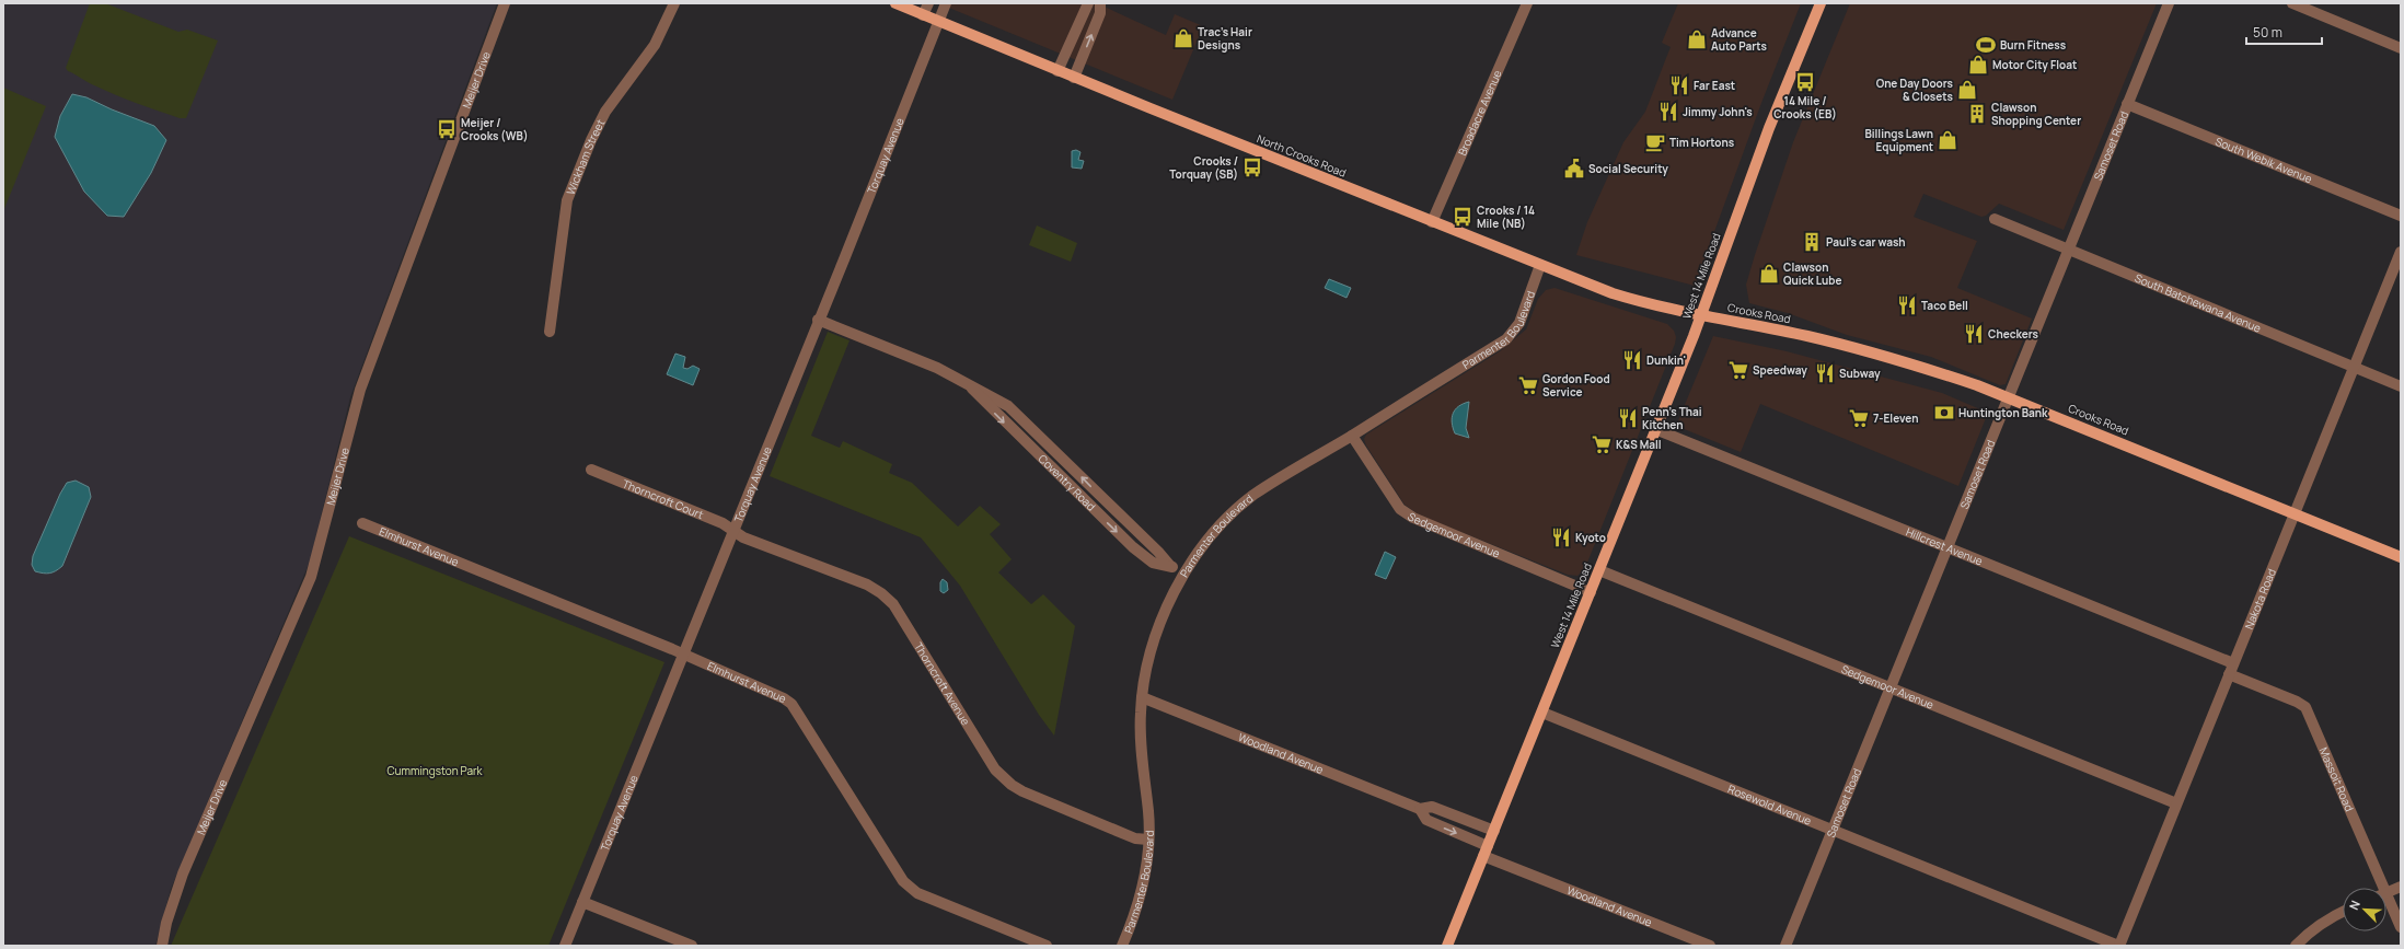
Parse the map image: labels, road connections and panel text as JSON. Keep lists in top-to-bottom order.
{
  "streets": {
    "main road": ["North Crooks Road", "West 14 Mile Road", "Crooks Road"],
    "street": [
      "Meijer Drive",
      "Broadacre Avenue",
      "Samoset Road",
      "Torquay Avenue",
      "Wickham Street",
      "South Webik Avenue",
      "South Batchewana Avenue",
      "Parmenter Boulevard",
      "Coventry Road",
      "Thorncroft Court",
      "Sedgemoor Avenue",
      "Elmhurst Avenue",
      "Hillcrest Avenue",
      "Nakota Road",
      "Thorncroft Avenue",
      "Woodland Avenue",
      "Massoit Road",
      "Rosewold Avenue"
    ]
  },
  "crossings": [
    ["Broadacre Avenue", "North Crooks Road"],
    ["Samoset Road", "South Webik Avenue"],
    ["Samoset Road", "South Batchewana Avenue"],
    ["Samoset Road", "Crooks Road"],
    ["Samoset Road", "Sedgemoor Avenue"],
    ["Samoset Road", "Hillcrest Avenue"],
    ["Samoset Road", "Rosewold Avenue"],
    ["Torquay Avenue", "North Crooks Road"],
    ["Torquay Avenue", "Coventry Road"],
    ["Torquay Avenue", "Thorncroft Court"],
    ["Torquay Avenue", "Elmhurst Avenue"],
    ["Torquay Avenue", "Thorncroft Avenue"],
    ["North Crooks Road", "West 14 Mile Road"],
    ["North Crooks Road", "Crooks Road"],
    ["North Crooks Road", "Parmenter Boulevard"],
    ["West 14 Mile Road", "Crooks Road"],
    ["West 14 Mile Road", "Sedgemoor Avenue"],
    ["West 14 Mile Road", "Hillcrest Avenue"],
    ["West 14 Mile Road", "Woodland Avenue"],
    ["West 14 Mile Road", "Rosewold Avenue"],
    ["South Batchewana Avenue", "Nakota Road"],
    ["Crooks Road", "Nakota Road"],
    ["Parmenter Boulevard", "Coventry Road"],
    ["Parmenter Boulevard", "Sedgemoor Avenue"],
    ["Parmenter Boulevard", "Thorncroft Avenue"],
    ["Parmenter Boulevard", "Woodland Avenue"],
    ["Thorncroft Court", "Thorncroft Avenue"],
    ["Sedgemoor Avenue", "Nakota Road"],
    ["Hillcrest Avenue", "Nakota Road"],
    ["Nakota Road", "Massoit Road"],
    ["Nakota Road", "Rosewold Avenue"]
  ],
  "parks": ["Cummingston Park"],
  "places": {
    "shop": [
      "Trac's Hair Designs",
      "Advance Auto Parts",
      "Motor City Float",
      "One Day Doors & Closets",
      "Billings Lawn Equipment",
      "Clawson Quick Lube"
    ],
    "sports": ["Burn Fitness"],
    "bus stop": [
      "14 Mile / Crooks (EB)",
      "Meijer / Crooks (WB)",
      "Crooks / Torquay (SB)",
      "Crooks / 14 Mile (NB)"
    ],
    "restaurant": [
      "Far East",
      "Jimmy John's",
      "Taco Bell",
      "Checkers",
      "Dunkin'",
      "Subway",
      "Penn's Thai Kitchen",
      "Kyoto"
    ],
    "building": ["Clawson Shopping Center", "Paul's car wash"],
    "cafe": ["Tim Hortons"],
    "public building": ["Social Security"],
    "supermarket": [
      "Speedway",
      "Gordon Food Service",
      "7-Eleven",
      "K&S Mall"
    ],
    "bank": ["Huntington Bank"]
  },
  "scale_bar": "50 m",
  "north": "top left"
}
